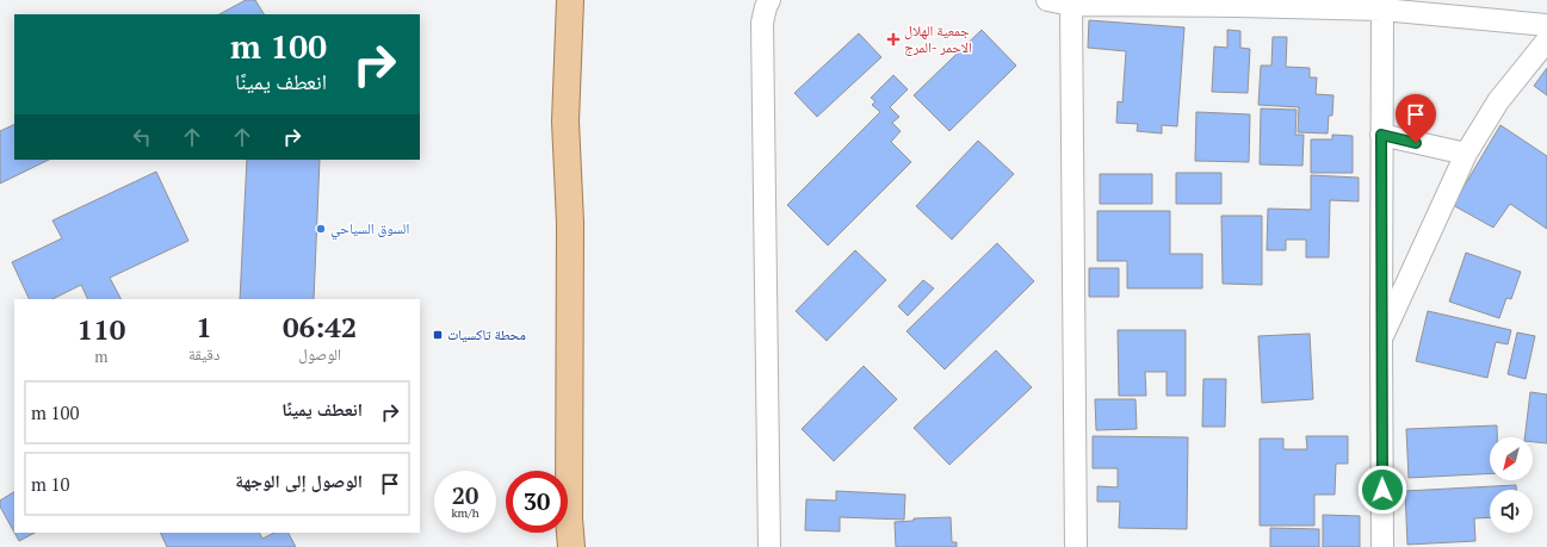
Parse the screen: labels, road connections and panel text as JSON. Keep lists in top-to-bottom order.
{
  "places": {
    "health": ["جمعية الهلال الاحمر -المرج"],
    "other": ["السوق السياحي"],
    "transit": ["محطة تاكسيات"]
  },
  "north": "bottom left",
  "page": {
    "turn": ["100 m", "انعطف يمينًا"],
    "eta": [
      "06:42",
      "الوصول",
      "1",
      "دقيقة",
      "110",
      "m"
    ],
    "list": [
      {
        "name": "انعطف يمينًا",
        "value": "100 m"
      },
      {
        "name": "الوصول إلى الوجهة",
        "value": "10 m"
      }
    ],
    "speed": "20 km/h",
    "limit": "30"
  }
}
